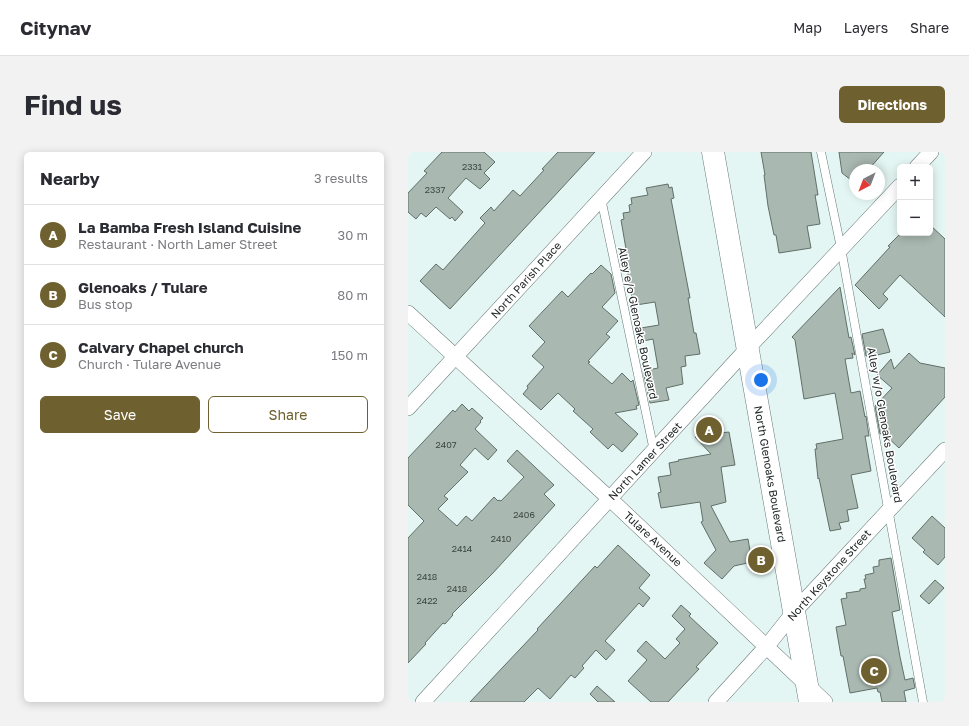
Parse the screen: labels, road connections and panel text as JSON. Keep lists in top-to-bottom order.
{
  "streets": {
    "main road": ["North Glenoaks Boulevard"],
    "street": [
      "North Parish Place",
      "North Lamer Street",
      "Tulare Avenue",
      "North Keystone Street"
    ],
    "lane": ["Alley e/o Glenoaks Boulevard", "Alley w/o Glenoaks Boulevard"]
  },
  "crossings": [
    ["North Parish Place", "Alley e/o Glenoaks Boulevard"],
    ["North Parish Place", "Tulare Avenue"],
    ["Alley e/o Glenoaks Boulevard", "North Lamer Street"],
    ["Alley w/o Glenoaks Boulevard", "North Lamer Street"],
    ["Alley w/o Glenoaks Boulevard", "North Keystone Street"],
    ["North Lamer Street", "North Glenoaks Boulevard"],
    ["North Lamer Street", "Tulare Avenue"],
    ["North Glenoaks Boulevard", "Tulare Avenue"],
    ["North Glenoaks Boulevard", "North Keystone Street"],
    ["Tulare Avenue", "North Keystone Street"]
  ],
  "house_numbers": [
    "2331",
    "2337",
    "2407",
    "2406",
    "2410",
    "2414",
    "2418",
    "2418",
    "2422"
  ],
  "north": "bottom left",
  "page": {
    "header": "Citynav",
    "nav": ["Map", "Layers", "Share"],
    "buttons": [
      "Directions",
      ["Save", "Share"]
    ],
    "title": "Find us",
    "heading": ["Nearby", "3 results"],
    "map_buttons": ["+", "−"],
    "list": [
      {
        "mark": "A",
        "name": "La Bamba Fresh Island Cuisine",
        "note": "Restaurant · North Lamer Street",
        "value": "30 m"
      },
      {
        "mark": "B",
        "name": "Glenoaks / Tulare",
        "note": "Bus stop",
        "value": "80 m"
      },
      {
        "mark": "C",
        "name": "Calvary Chapel church",
        "note": "Church · Tulare Avenue",
        "value": "150 m"
      }
    ],
    "pins": ["A", "B", "C"]
  }
}
